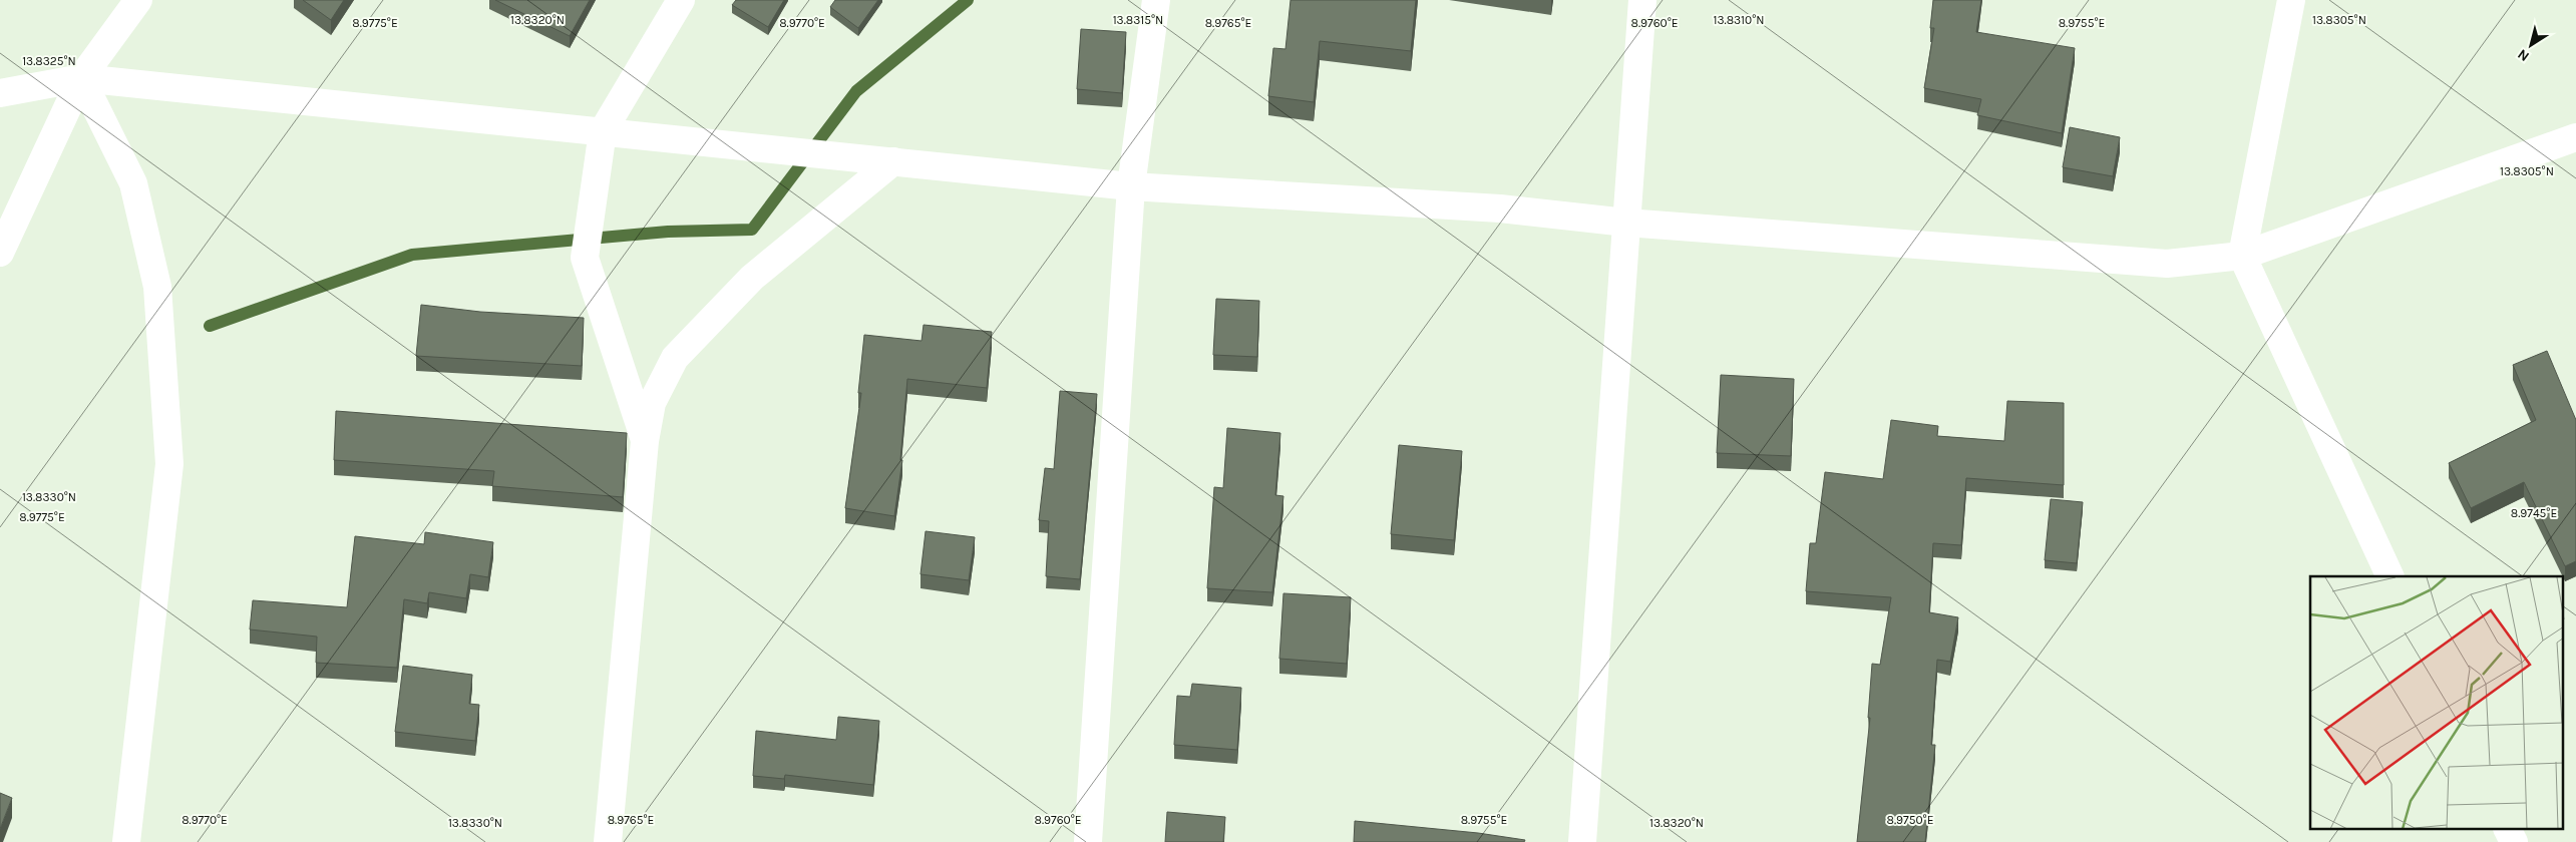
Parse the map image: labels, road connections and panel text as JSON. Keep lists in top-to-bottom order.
{
  "north": "bottom left",
  "coordinates": [
    "13.8310°N",
    "13.8320°N",
    "13.8315°N",
    "13.8305°N",
    "8.9765°E",
    "8.9775°E",
    "8.9770°E",
    "8.9760°E",
    "8.9755°E",
    "13.8325°N",
    "13.8330°N",
    "8.9745°E",
    "8.9750°E"
  ]
}
